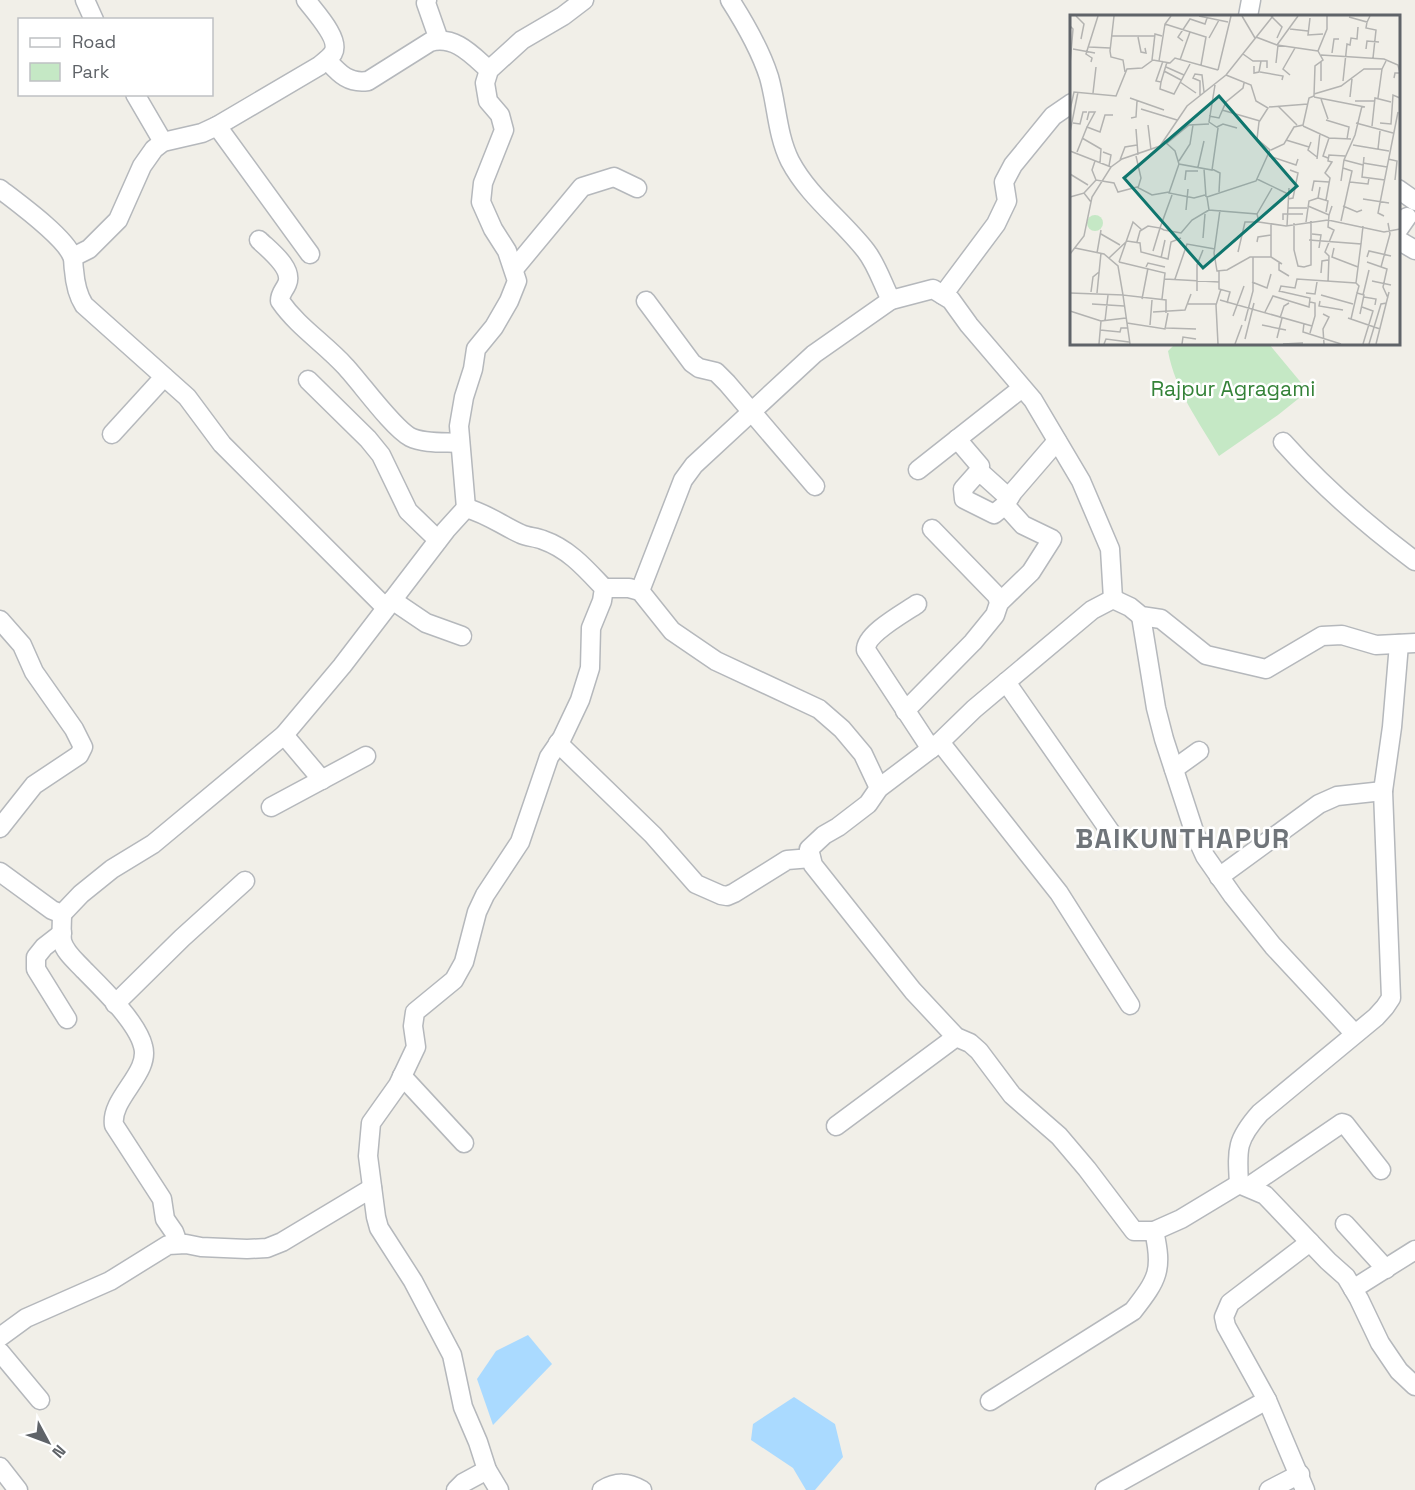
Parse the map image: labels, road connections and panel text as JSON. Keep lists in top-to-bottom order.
{
  "districts": ["BAIKUNTHAPUR"],
  "parks": ["Rajpur Agragami"],
  "legend": ["Road", "Park"],
  "north": "bottom right"
}
